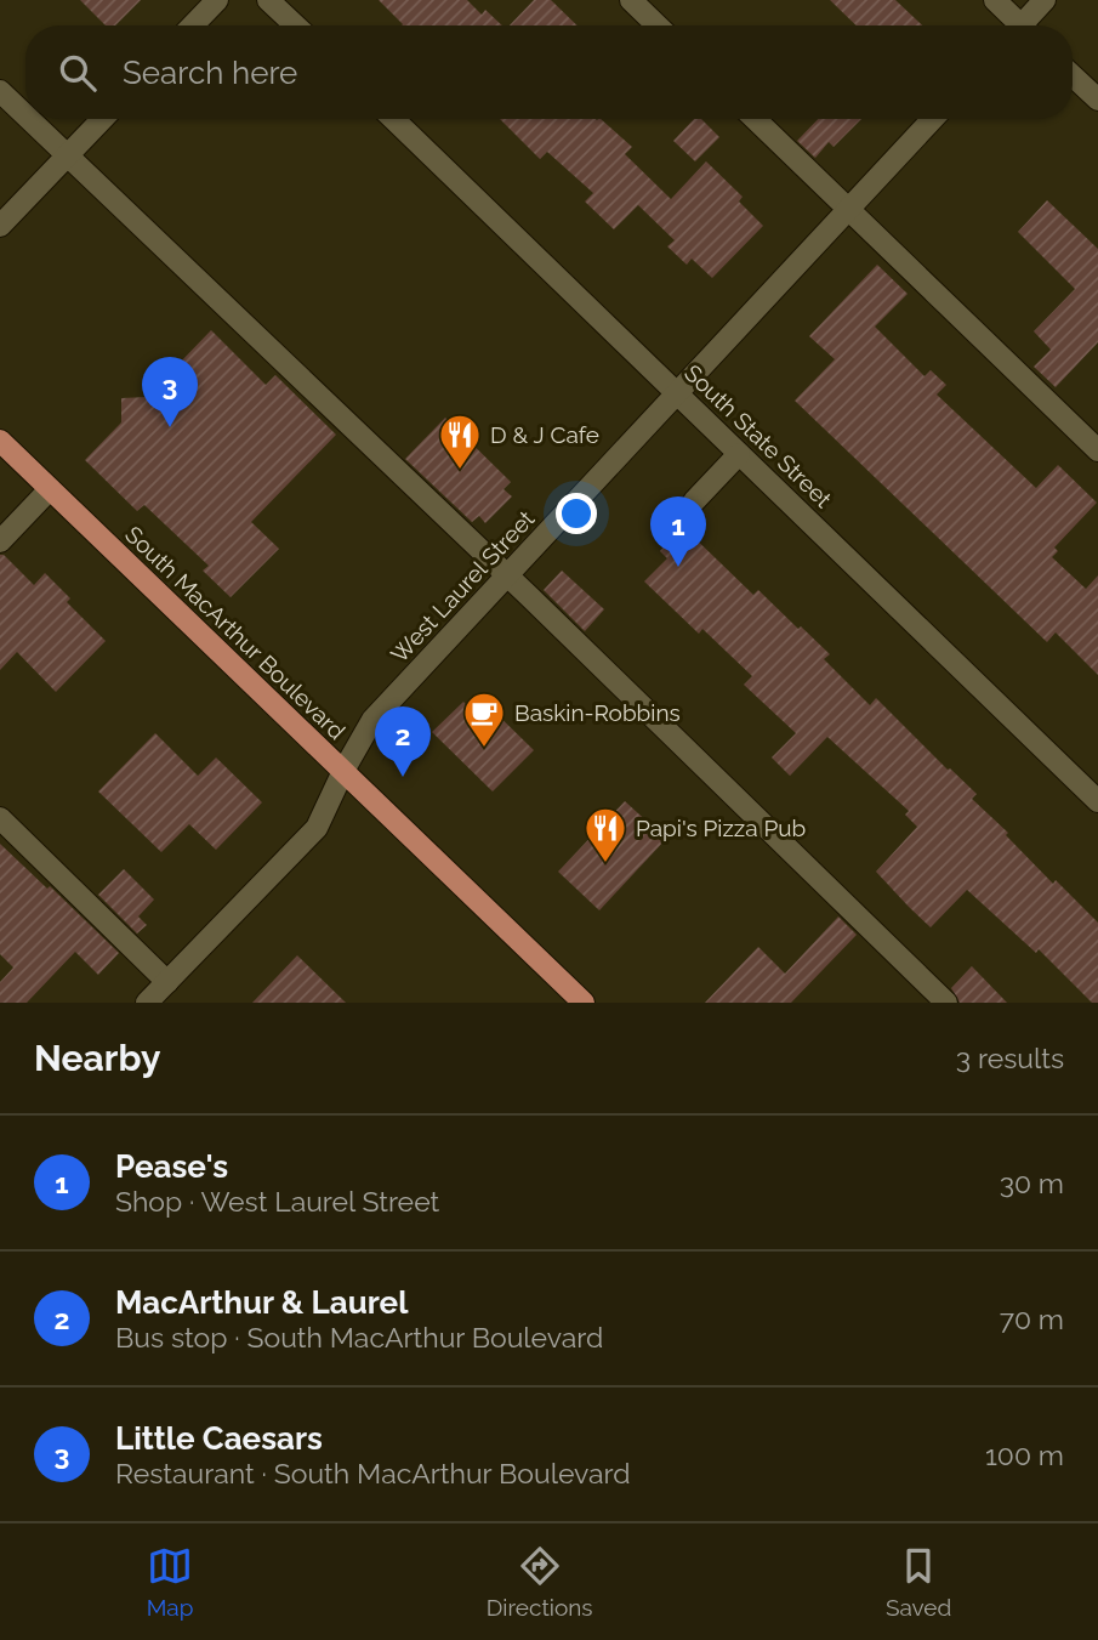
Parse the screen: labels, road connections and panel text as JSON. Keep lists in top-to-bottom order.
{
  "streets": {
    "main road": ["South MacArthur Boulevard"],
    "street": ["South State Street", "West Laurel Street"]
  },
  "crossings": [
    ["South State Street", "West Laurel Street"],
    ["West Laurel Street", "South MacArthur Boulevard"]
  ],
  "places": {
    "restaurant": ["D & J Cafe", "Papi's Pizza Pub"],
    "cafe": ["Baskin-Robbins"]
  },
  "page": {
    "search": "Search here",
    "pins": ["3", "1", "2"],
    "heading": ["Nearby", "3 results"],
    "list": [
      {
        "mark": "1",
        "name": "Pease's",
        "note": "Shop · West Laurel Street",
        "value": "30 m"
      },
      {
        "mark": "2",
        "name": "MacArthur & Laurel",
        "note": "Bus stop · South MacArthur Boulevard",
        "value": "70 m"
      },
      {
        "mark": "3",
        "name": "Little Caesars",
        "note": "Restaurant · South MacArthur Boulevard",
        "value": "100 m"
      }
    ],
    "nav": ["Map", "Directions", "Saved"]
  }
}
